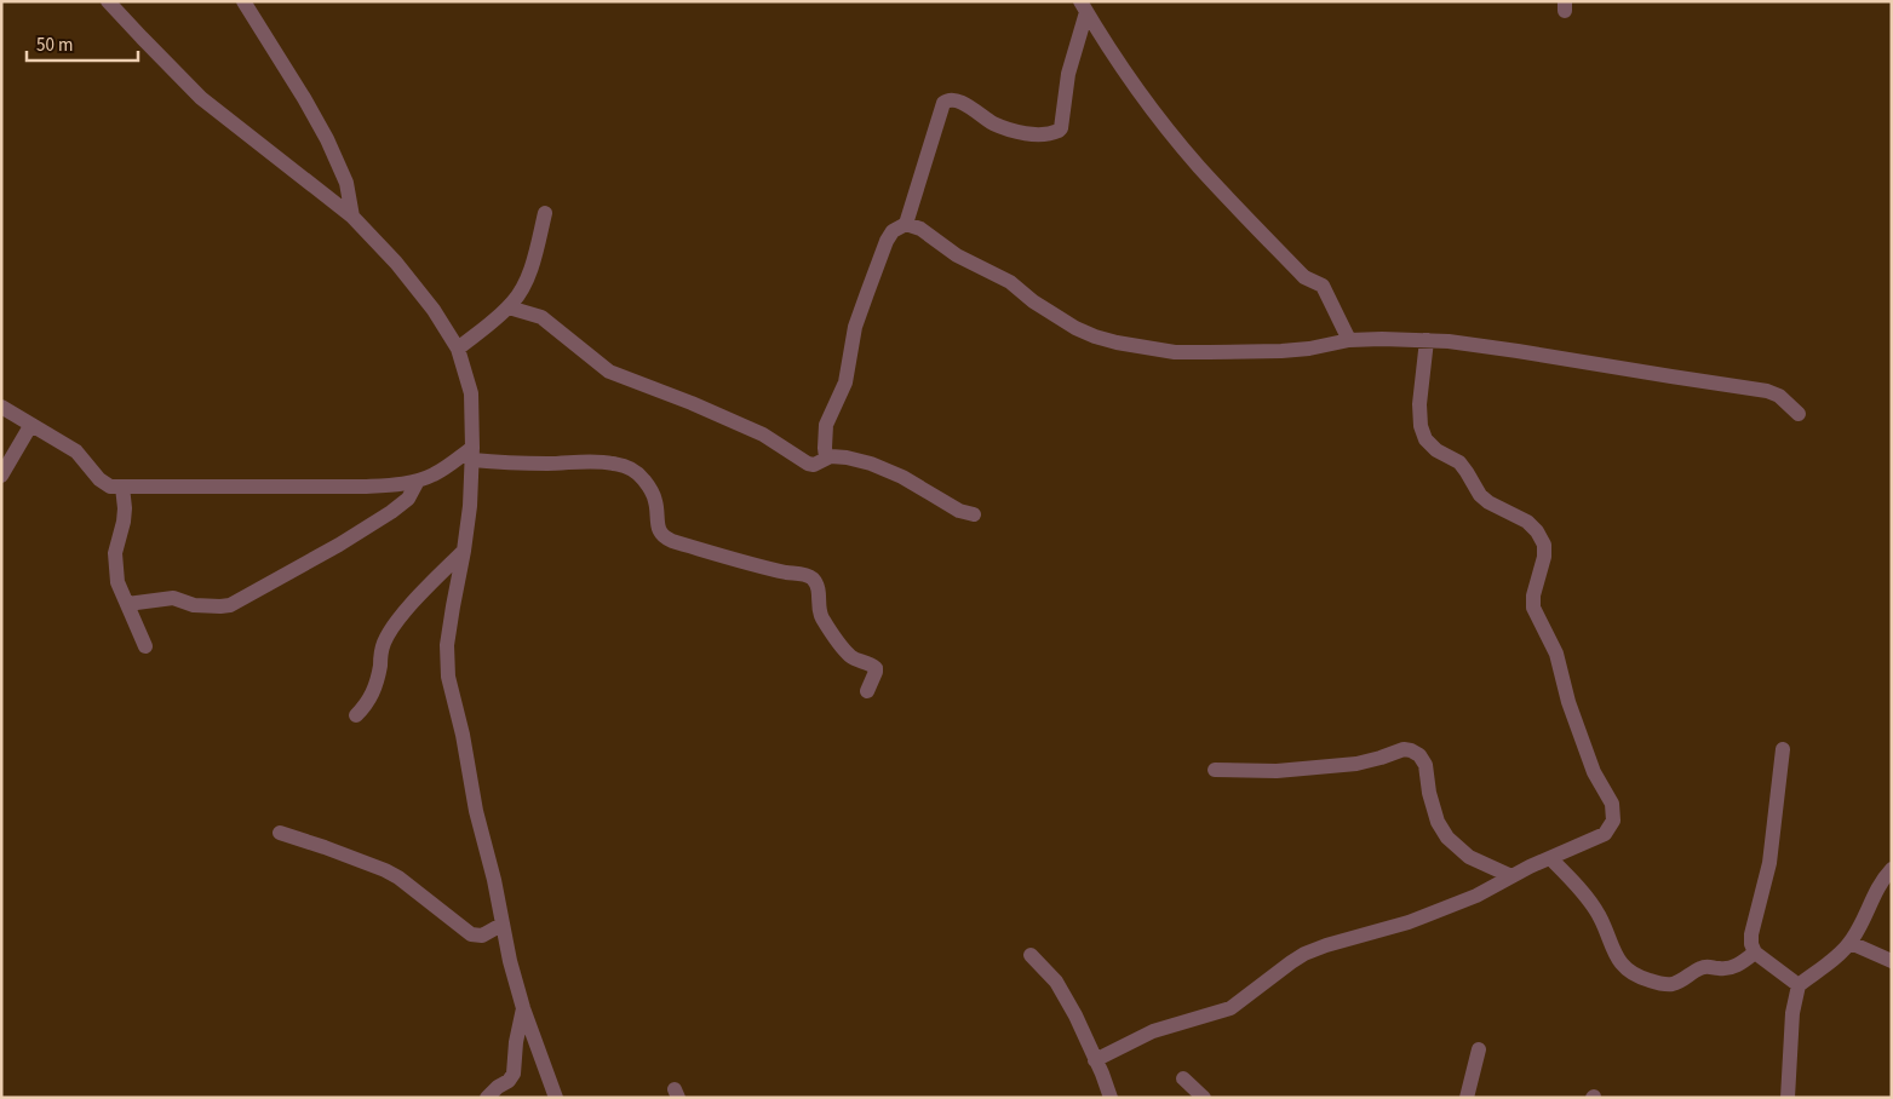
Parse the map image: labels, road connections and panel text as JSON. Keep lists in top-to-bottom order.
{
  "scale_bar": "50 m"
}
